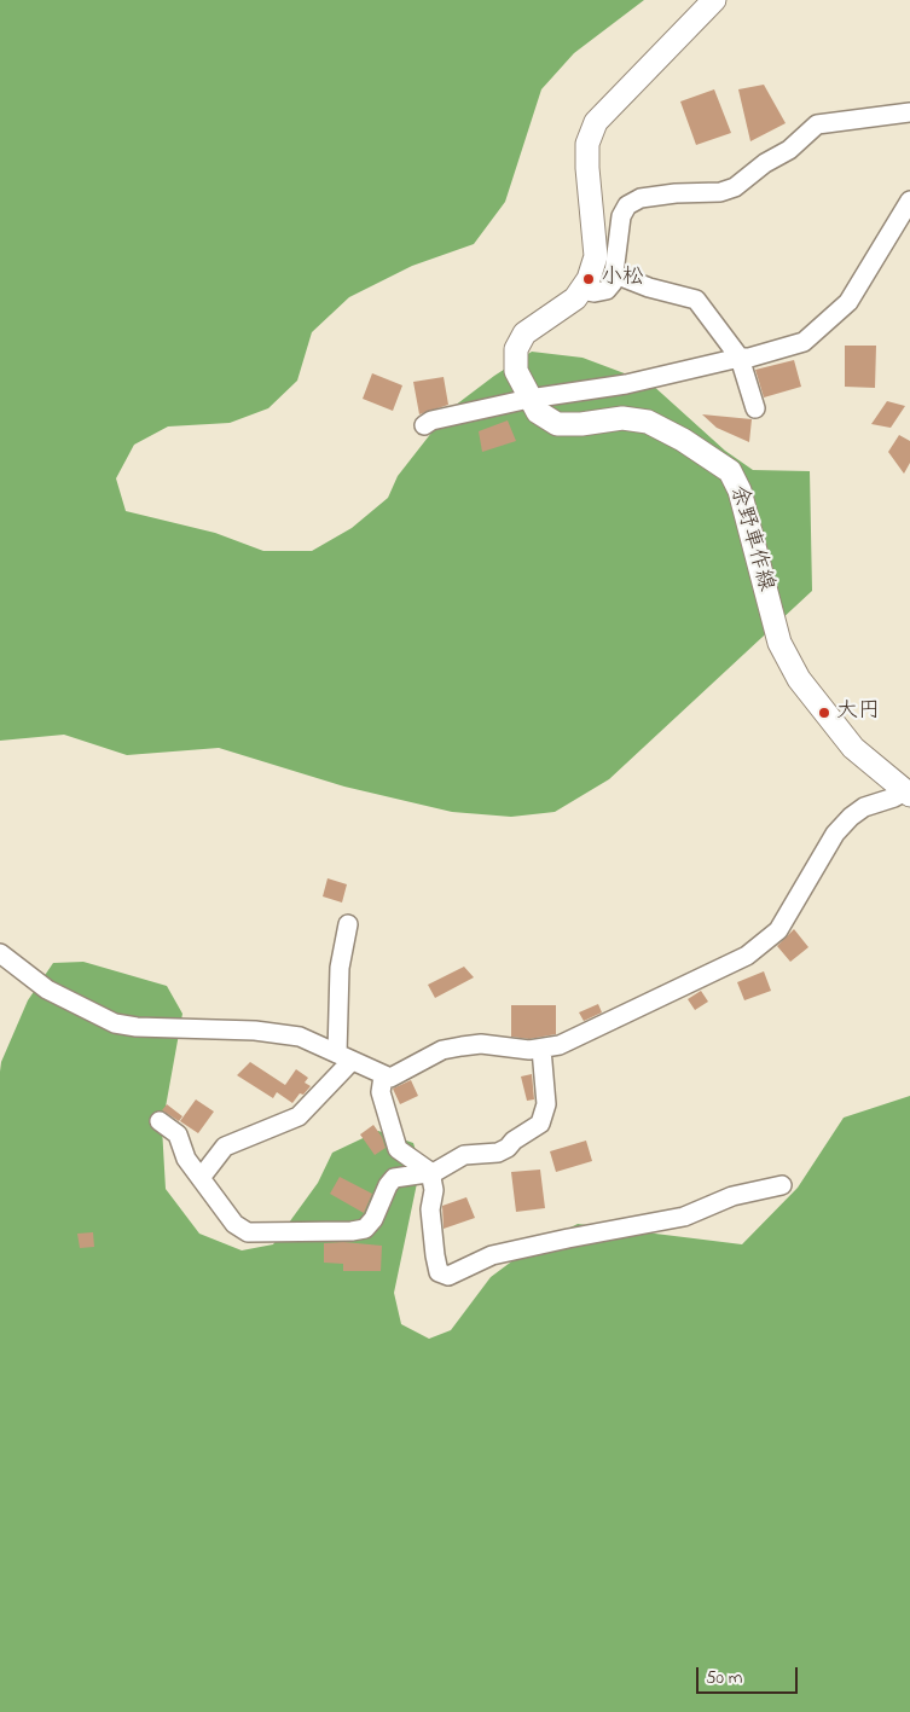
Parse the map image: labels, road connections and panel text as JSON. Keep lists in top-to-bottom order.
{
  "streets": {
    "main road": ["余野車作線"]
  },
  "places": ["小松", "大円"],
  "scale_bar": "50 m"
}
